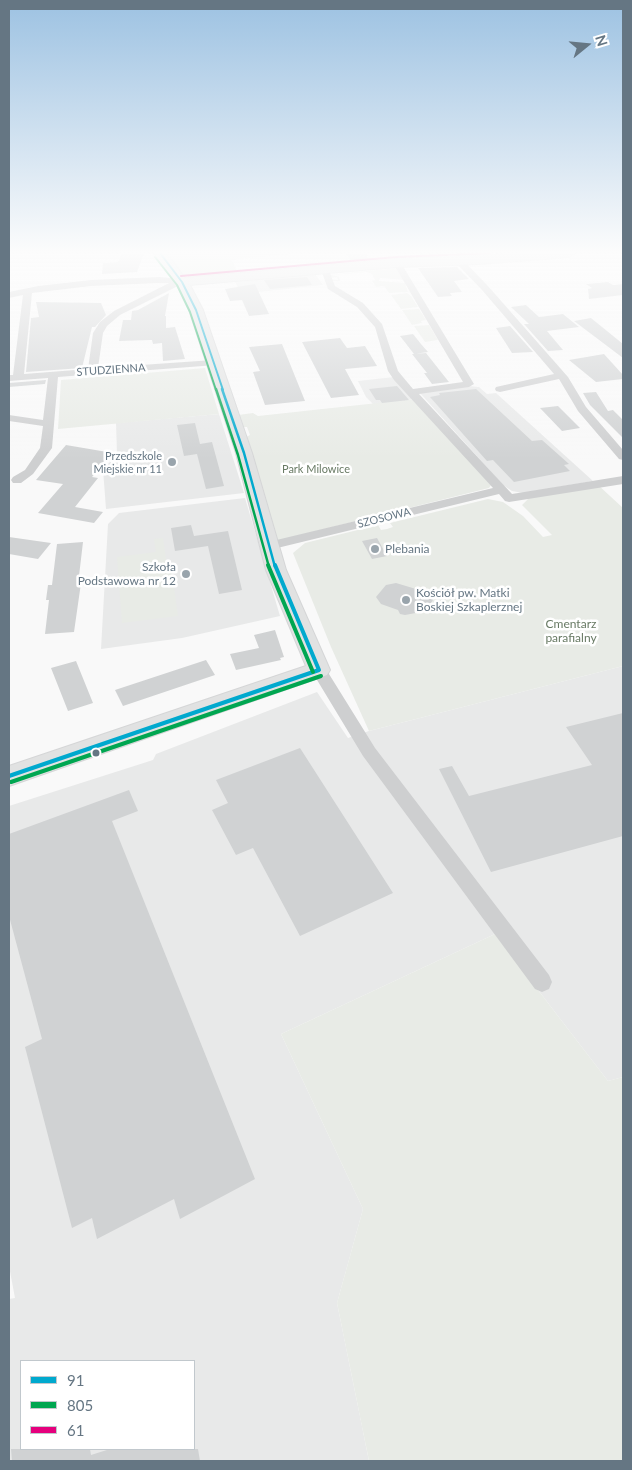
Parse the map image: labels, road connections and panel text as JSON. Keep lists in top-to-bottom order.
{
  "streets": {
    "street": ["STUDZIENNA", "SZOSOWA"]
  },
  "parks": ["Park Milowice", "Cmentarz parafialny"],
  "places": [
    "Przedszkole Miejskie nr 11",
    "Plebania",
    "Szkoła Podstawowa nr 12",
    "Kościół pw. Matki Boskiej Szkaplerznej"
  ],
  "lines": ["transit line 91", "transit line 805"],
  "legend": ["91", "805", "61"],
  "north": "right"
}
